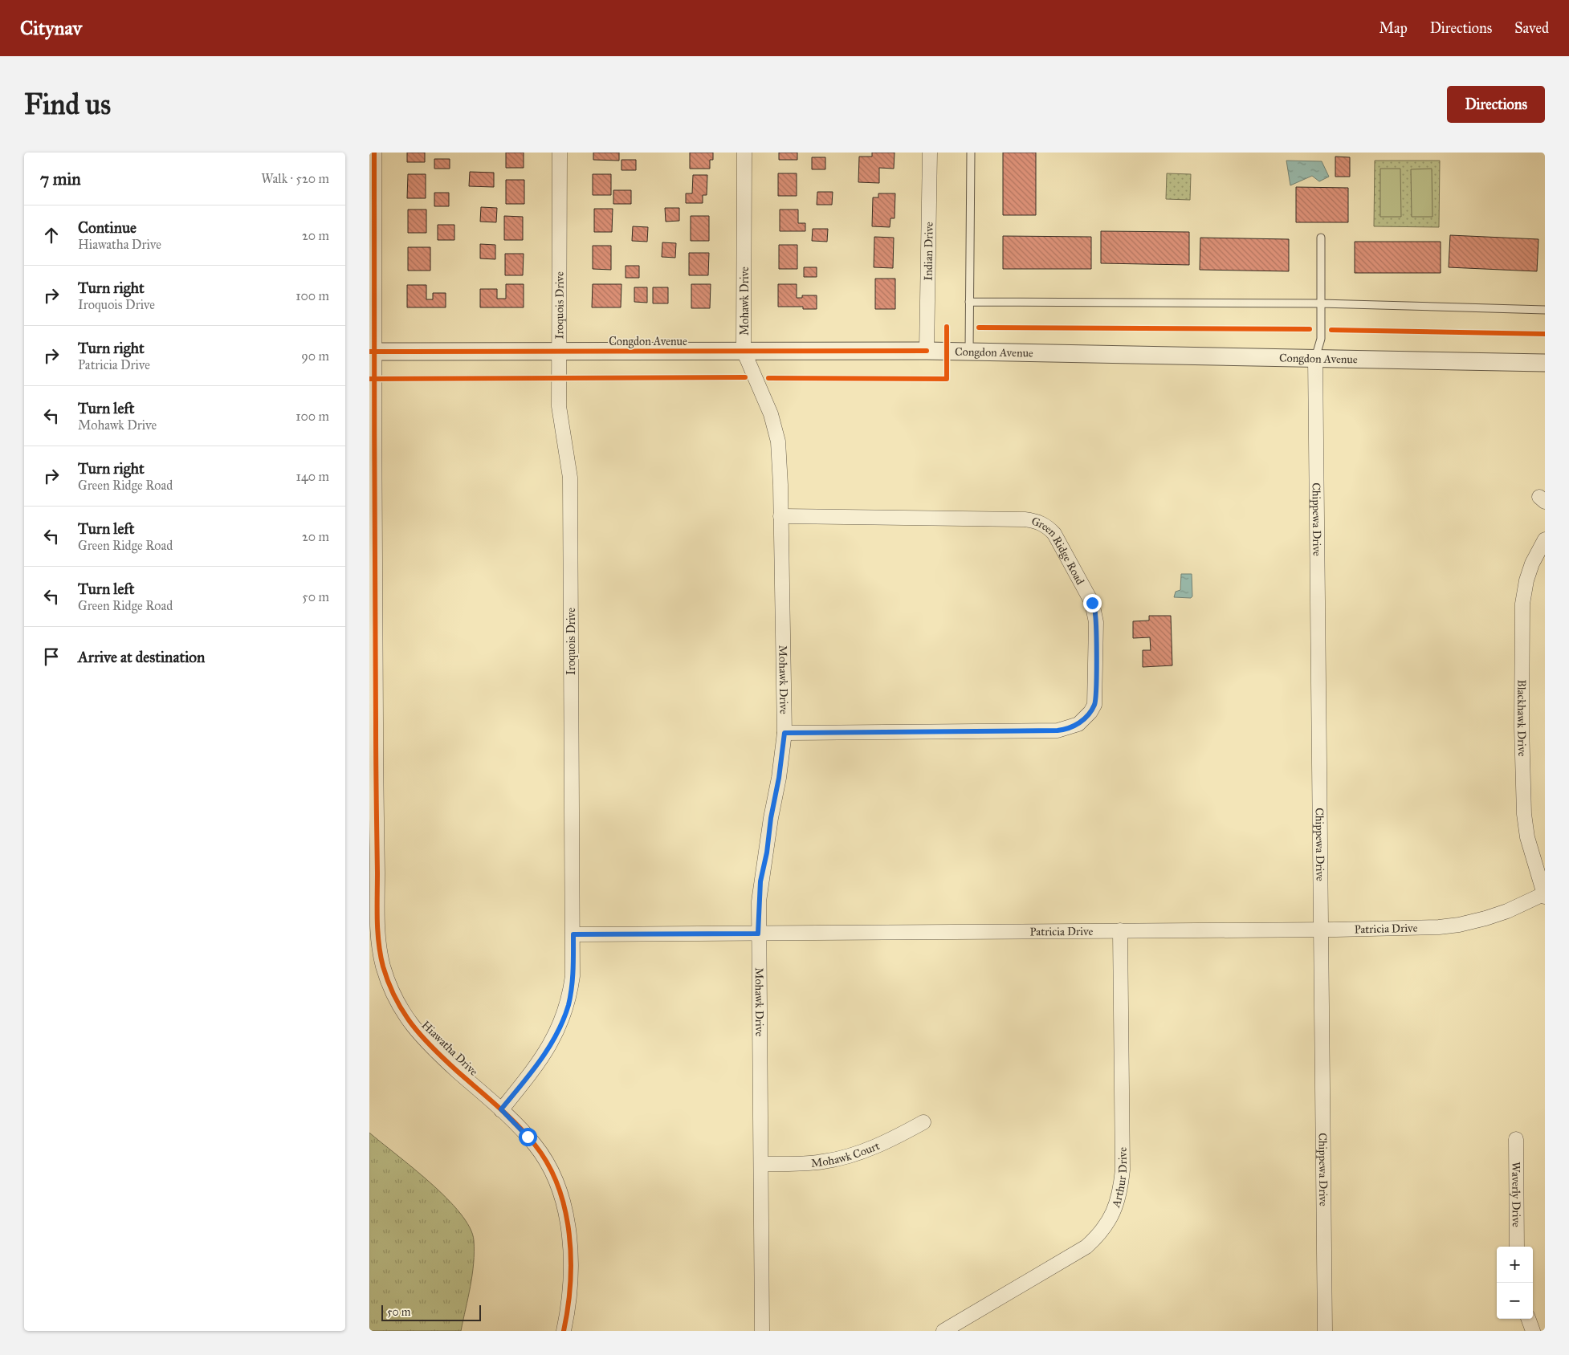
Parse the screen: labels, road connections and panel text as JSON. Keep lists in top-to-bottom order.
{
  "streets": {
    "street": [
      "Indian Drive",
      "Mohawk Drive",
      "Iroquois Drive",
      "Congdon Avenue",
      "Chippewa Drive",
      "Green Ridge Road",
      "Blackhawk Drive",
      "Patricia Drive",
      "Hiawatha Drive",
      "Mohawk Court",
      "Arthur Drive",
      "Waverly Drive"
    ]
  },
  "crossings": [
    ["Indian Drive", "Congdon Avenue"],
    ["Mohawk Drive", "Congdon Avenue"],
    ["Mohawk Drive", "Green Ridge Road"],
    ["Mohawk Drive", "Patricia Drive"],
    ["Mohawk Drive", "Mohawk Court"],
    ["Iroquois Drive", "Congdon Avenue"],
    ["Iroquois Drive", "Patricia Drive"],
    ["Iroquois Drive", "Hiawatha Drive"],
    ["Congdon Avenue", "Chippewa Drive"],
    ["Congdon Avenue", "Hiawatha Drive"],
    ["Chippewa Drive", "Patricia Drive"],
    ["Blackhawk Drive", "Patricia Drive"],
    ["Patricia Drive", "Arthur Drive"]
  ],
  "scale_bar": "50 m",
  "page": {
    "header": "Citynav",
    "nav": ["Map", "Directions", "Saved"],
    "buttons": "Directions",
    "title": "Find us",
    "heading": ["7 min", "Walk · 520 m"],
    "list": [
      ["Continue", "Hiawatha Drive", "20 m"],
      ["Turn right", "Iroquois Drive", "100 m"],
      ["Turn right", "Patricia Drive", "90 m"],
      ["Turn left", "Mohawk Drive", "100 m"],
      ["Turn right", "Green Ridge Road", "140 m"],
      ["Turn left", "Green Ridge Road", "20 m"],
      ["Turn left", "Green Ridge Road", "50 m"],
      "Arrive at destination"
    ],
    "map_buttons": ["+", "−"],
    "scale": "50 m"
  }
}
